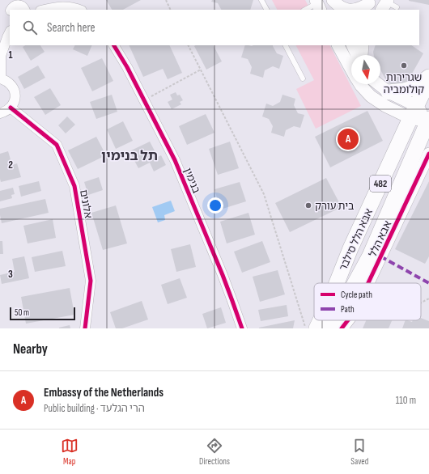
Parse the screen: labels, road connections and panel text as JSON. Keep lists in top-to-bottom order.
{
  "streets": {
    "main road": ["482", "אבא הלל סילבר"],
    "street": ["בנימין", "אלונים", "אבא הלל"]
  },
  "districts": ["תל בנימין"],
  "places": ["שגרירות קולומביה", "בית עורק"],
  "legend": ["Cycle path", "Path"],
  "scale_bar": "50 m",
  "north": "bottom",
  "page": {
    "search": "Search here",
    "pins": "A",
    "scale": "50 m",
    "heading": "Nearby",
    "list": [
      {
        "mark": "A",
        "name": "Embassy of the Netherlands",
        "note": "Public building · הרי הגלעד",
        "value": "110 m"
      }
    ],
    "nav": ["Map", "Directions", "Saved"]
  },
  "grid": {
    "rows": ["1", "2", "3"]
  }
}
